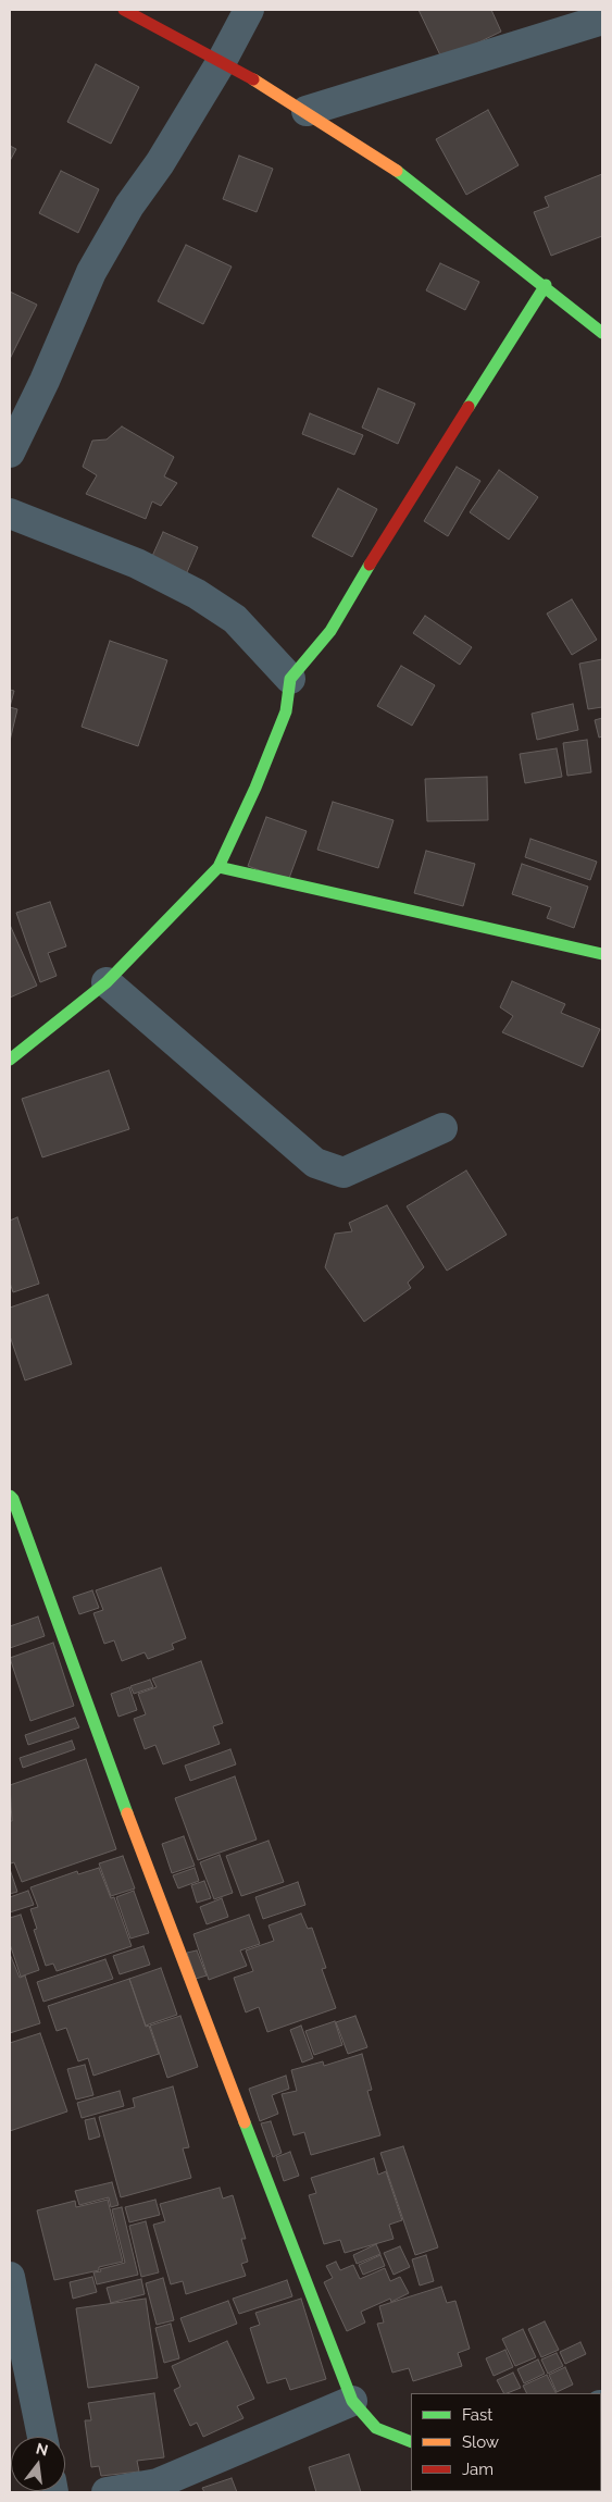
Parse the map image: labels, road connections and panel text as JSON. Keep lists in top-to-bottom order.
{
  "legend": ["Fast", "Slow", "Jam"],
  "north": "top"
}
